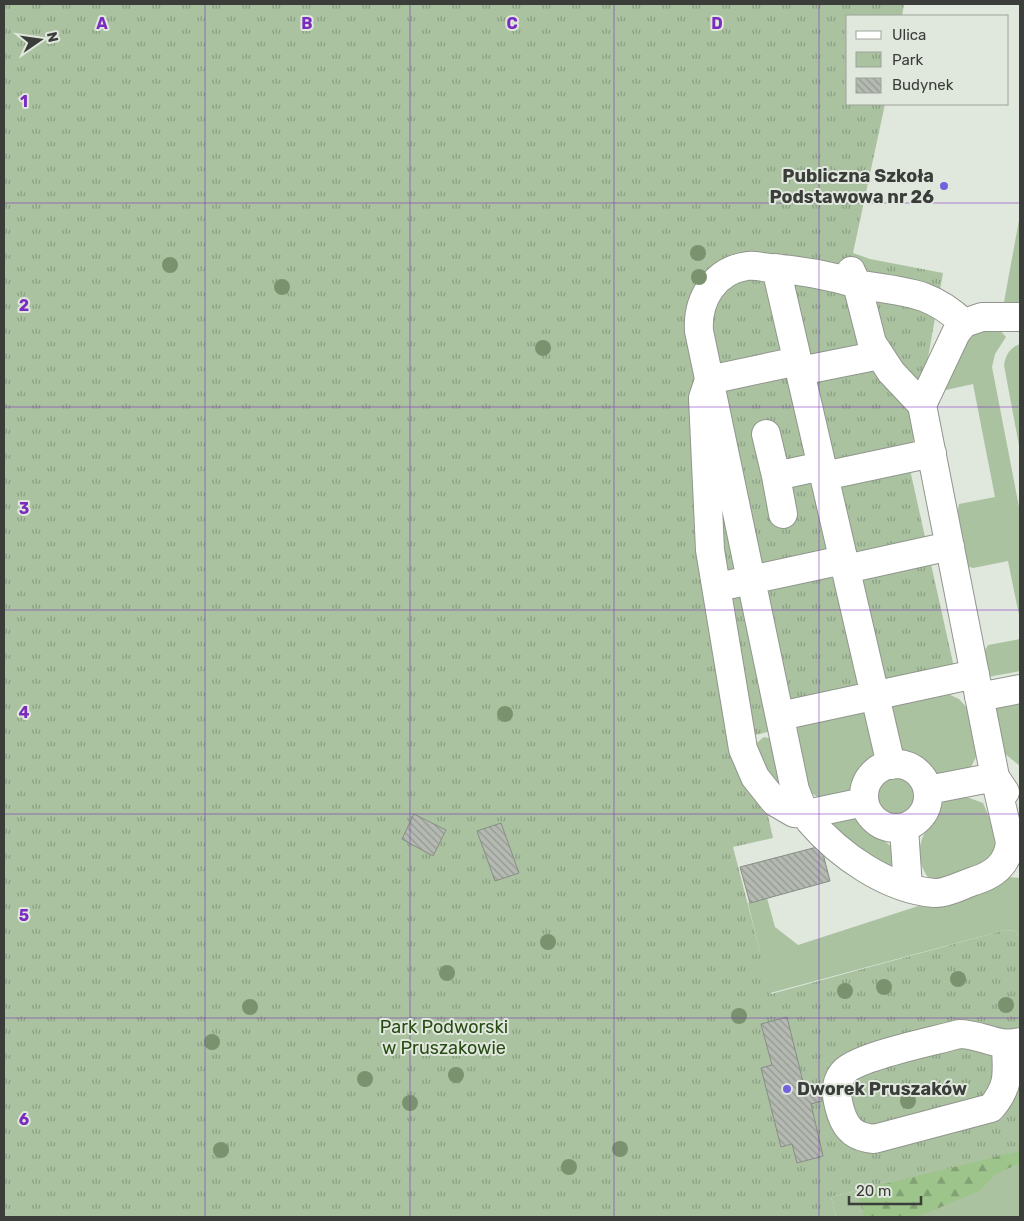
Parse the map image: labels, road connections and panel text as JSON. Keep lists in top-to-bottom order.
{
  "parks": ["Park Podworski w Pruszakowie"],
  "places": ["Publiczna Szkoła Podstawowa nr 26", "Dworek Pruszaków"],
  "legend": ["Ulica", "Park", "Budynek"],
  "scale_bar": "20 m",
  "north": "right",
  "grid": {
    "columns": [
      "A",
      "B",
      "C",
      "D"
    ],
    "rows": [
      "1",
      "2",
      "3",
      "4",
      "5",
      "6"
    ]
  }
}
